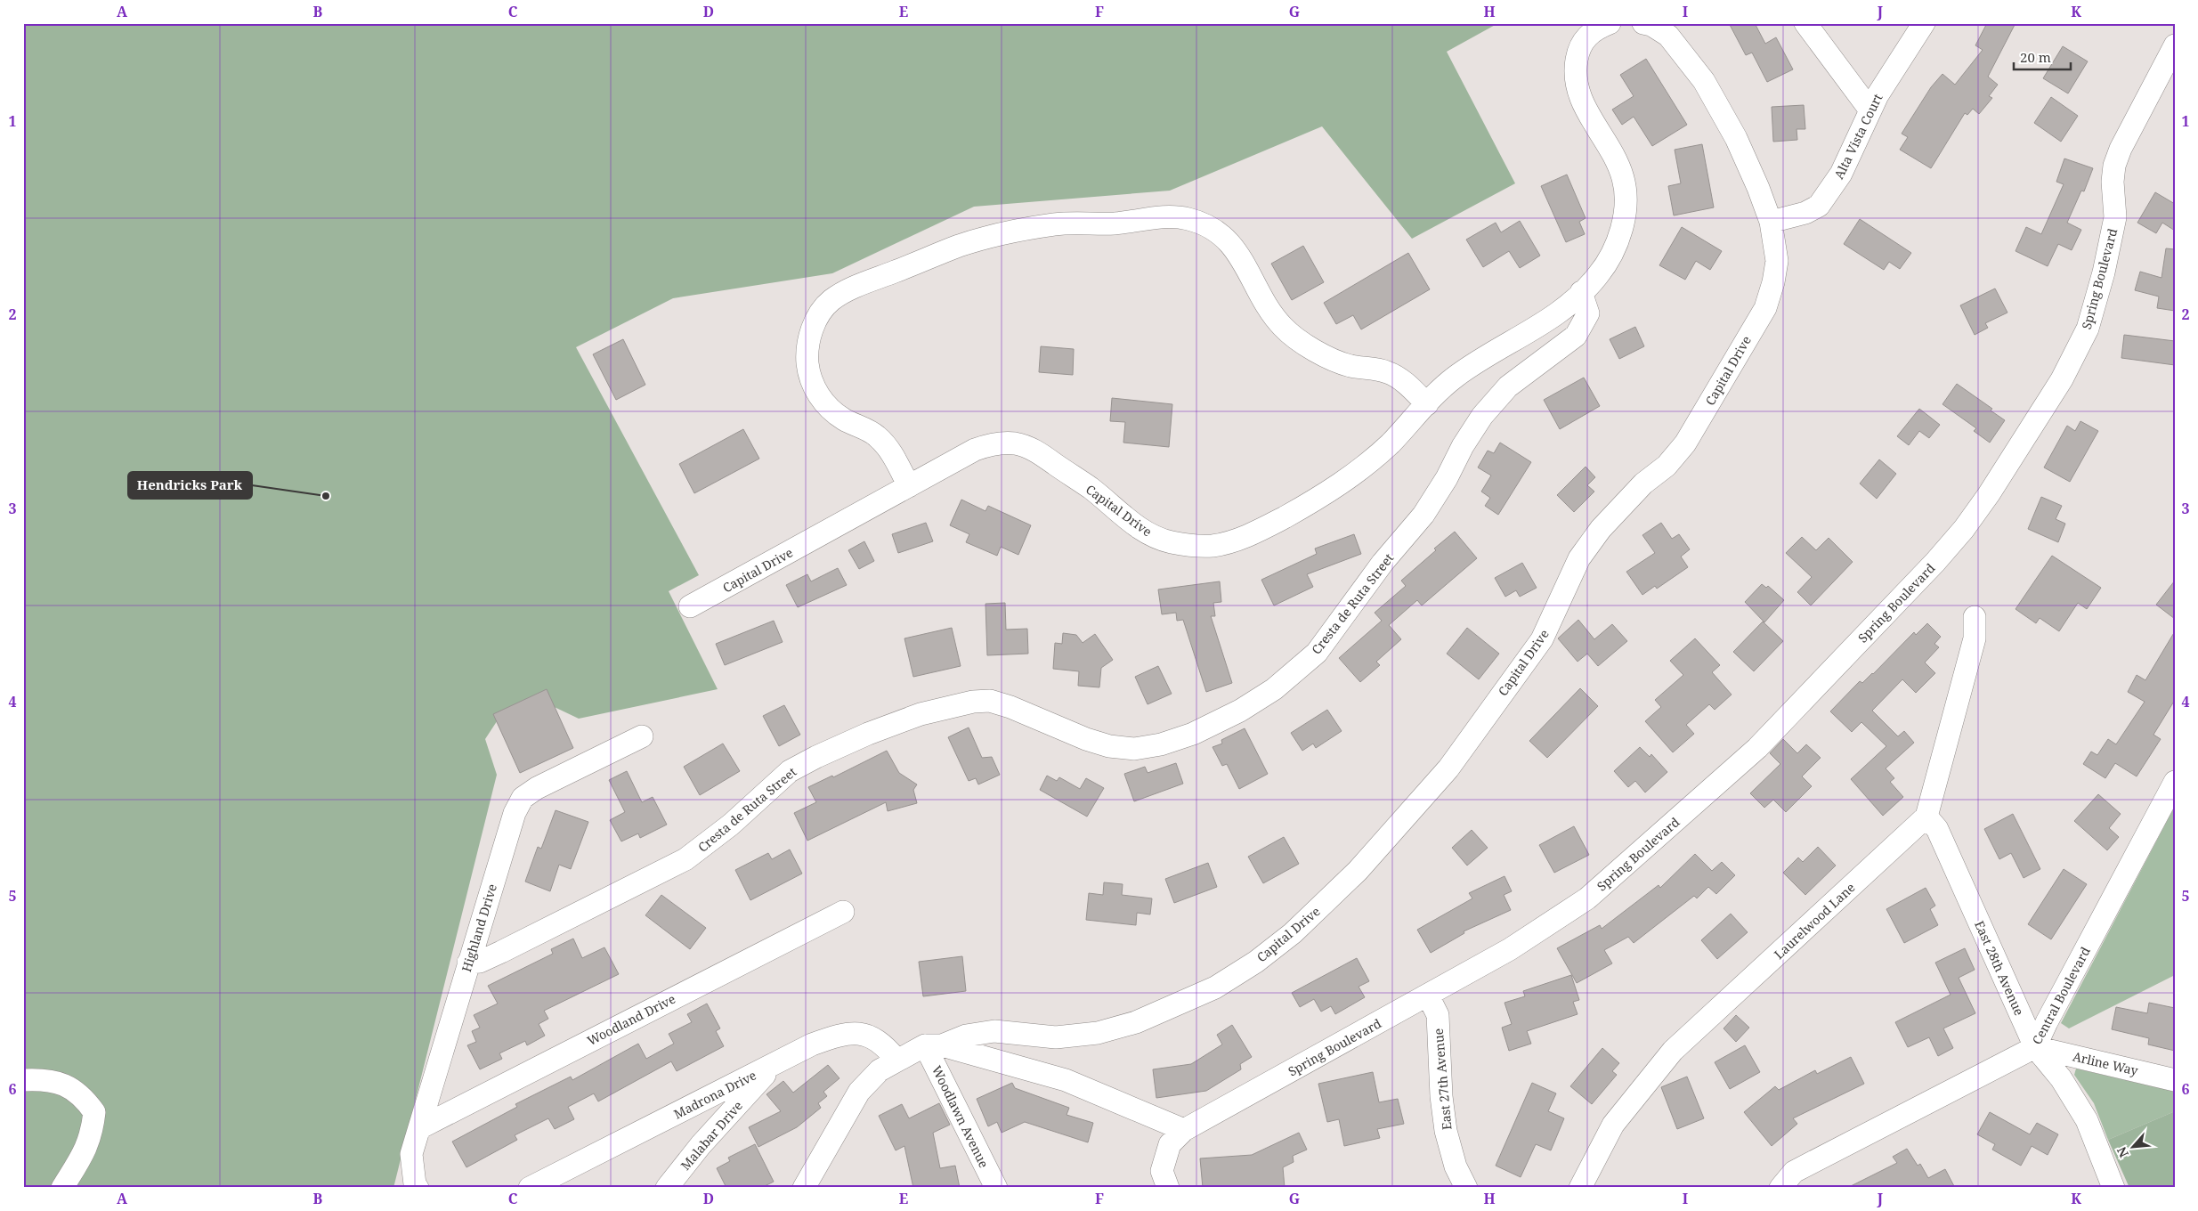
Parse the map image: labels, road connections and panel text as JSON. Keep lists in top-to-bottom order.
{
  "streets": {
    "street": [
      "Alta Vista Court",
      "Spring Boulevard",
      "Capital Drive",
      "Cresta de Ruta Street",
      "Laurelwood Lane",
      "Highland Drive",
      "East 28th Avenue",
      "Central Boulevard",
      "Woodland Drive",
      "Arline Way",
      "East 27th Avenue",
      "Madrona Drive",
      "Woodlawn Avenue",
      "Malabar Drive"
    ]
  },
  "crossings": [
    ["Alta Vista Court", "Capital Drive"],
    ["Spring Boulevard", "East 27th Avenue"],
    ["Capital Drive", "Cresta de Ruta Street"],
    ["Capital Drive", "Woodlawn Avenue"],
    ["Cresta de Ruta Street", "Highland Drive"],
    ["Laurelwood Lane", "East 28th Avenue"],
    ["Highland Drive", "Woodland Drive"],
    ["East 28th Avenue", "Central Boulevard"],
    ["East 28th Avenue", "Arline Way"],
    ["Central Boulevard", "Arline Way"],
    ["Madrona Drive", "Malabar Drive"]
  ],
  "places": ["Hendricks Park"],
  "scale_bar": "20 m",
  "north": "bottom left",
  "grid": {
    "columns": [
      "A",
      "B",
      "C",
      "D",
      "E",
      "F",
      "G",
      "H",
      "I",
      "J",
      "K"
    ],
    "rows": [
      "1",
      "2",
      "3",
      "4",
      "5",
      "6"
    ]
  }
}
